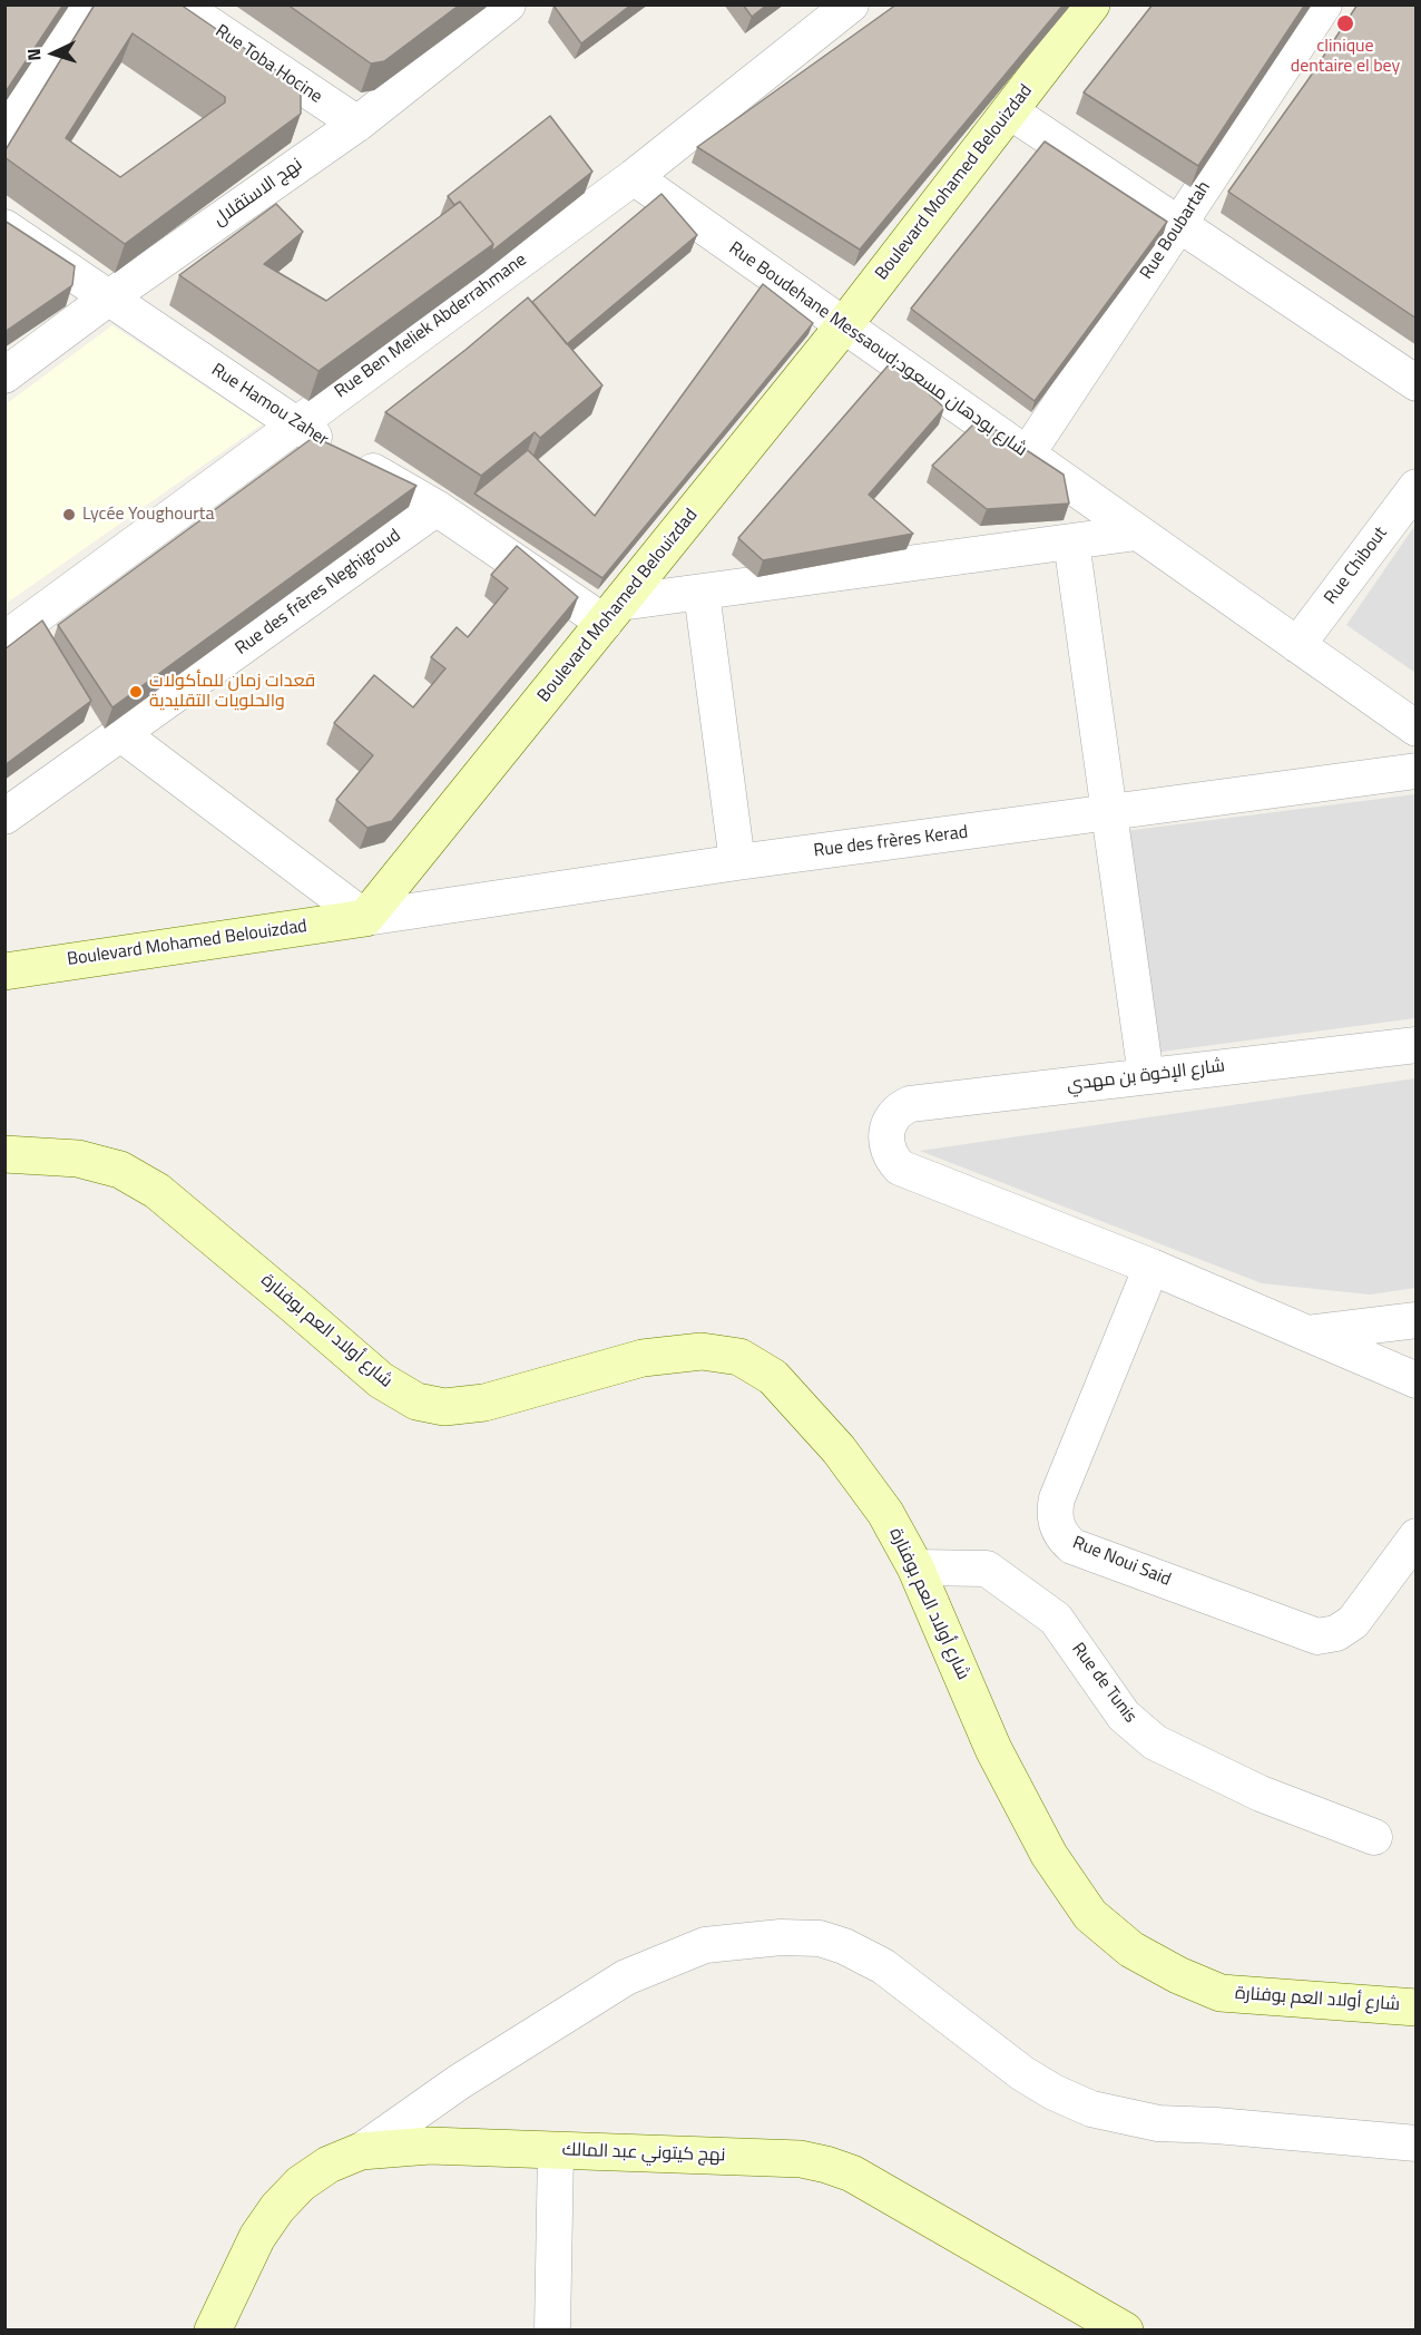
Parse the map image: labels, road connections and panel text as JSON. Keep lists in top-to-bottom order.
{
  "streets": {
    "street": [
      "Rue Toba Hocine",
      "Boulevard Mohamed Belouizdad",
      "نهج الاستقلال",
      "Rue Boubartah",
      "Rue Ben Meliek Abderrahmane",
      "Rue Boudehane Messaoud;شارع بودهان مسعود",
      "Rue Hamou Zaher",
      "Rue Chibout",
      "Rue des frères Neghigroud",
      "Rue des frères Kerad",
      "شارع الإخوة بن مهدي",
      "شارع أولاد العم بوفنارة",
      "Rue Noui Said",
      "Rue de Tunis",
      "نهج كيتوني عبد المالك"
    ]
  },
  "crossings": [
    ["Rue Toba Hocine", "نهج الاستقلال"],
    ["Boulevard Mohamed Belouizdad", "Rue Boudehane Messaoud;شارع بودهان مسعود"],
    ["Boulevard Mohamed Belouizdad", "Rue Hamou Zaher"],
    ["Boulevard Mohamed Belouizdad", "Rue des frères Kerad"],
    ["نهج الاستقلال", "Rue Hamou Zaher"],
    ["Rue Boubartah", "Rue Boudehane Messaoud;شارع بودهان مسعود"],
    ["Rue Ben Meliek Abderrahmane", "Rue Boudehane Messaoud;شارع بودهان مسعود"],
    ["Rue Ben Meliek Abderrahmane", "Rue Hamou Zaher"],
    ["Rue Boudehane Messaoud;شارع بودهان مسعود", "Rue Chibout"],
    ["Rue Hamou Zaher", "Rue des frères Neghigroud"],
    ["شارع الإخوة بن مهدي", "Rue Noui Said"],
    ["شارع أولاد العم بوفنارة", "Rue de Tunis"]
  ],
  "places": ["clinique dentaire el bey", "Lycée Youghourta", "قعدات زمان للمأكولات والحلويات التقليدية"],
  "north": "left"
}
